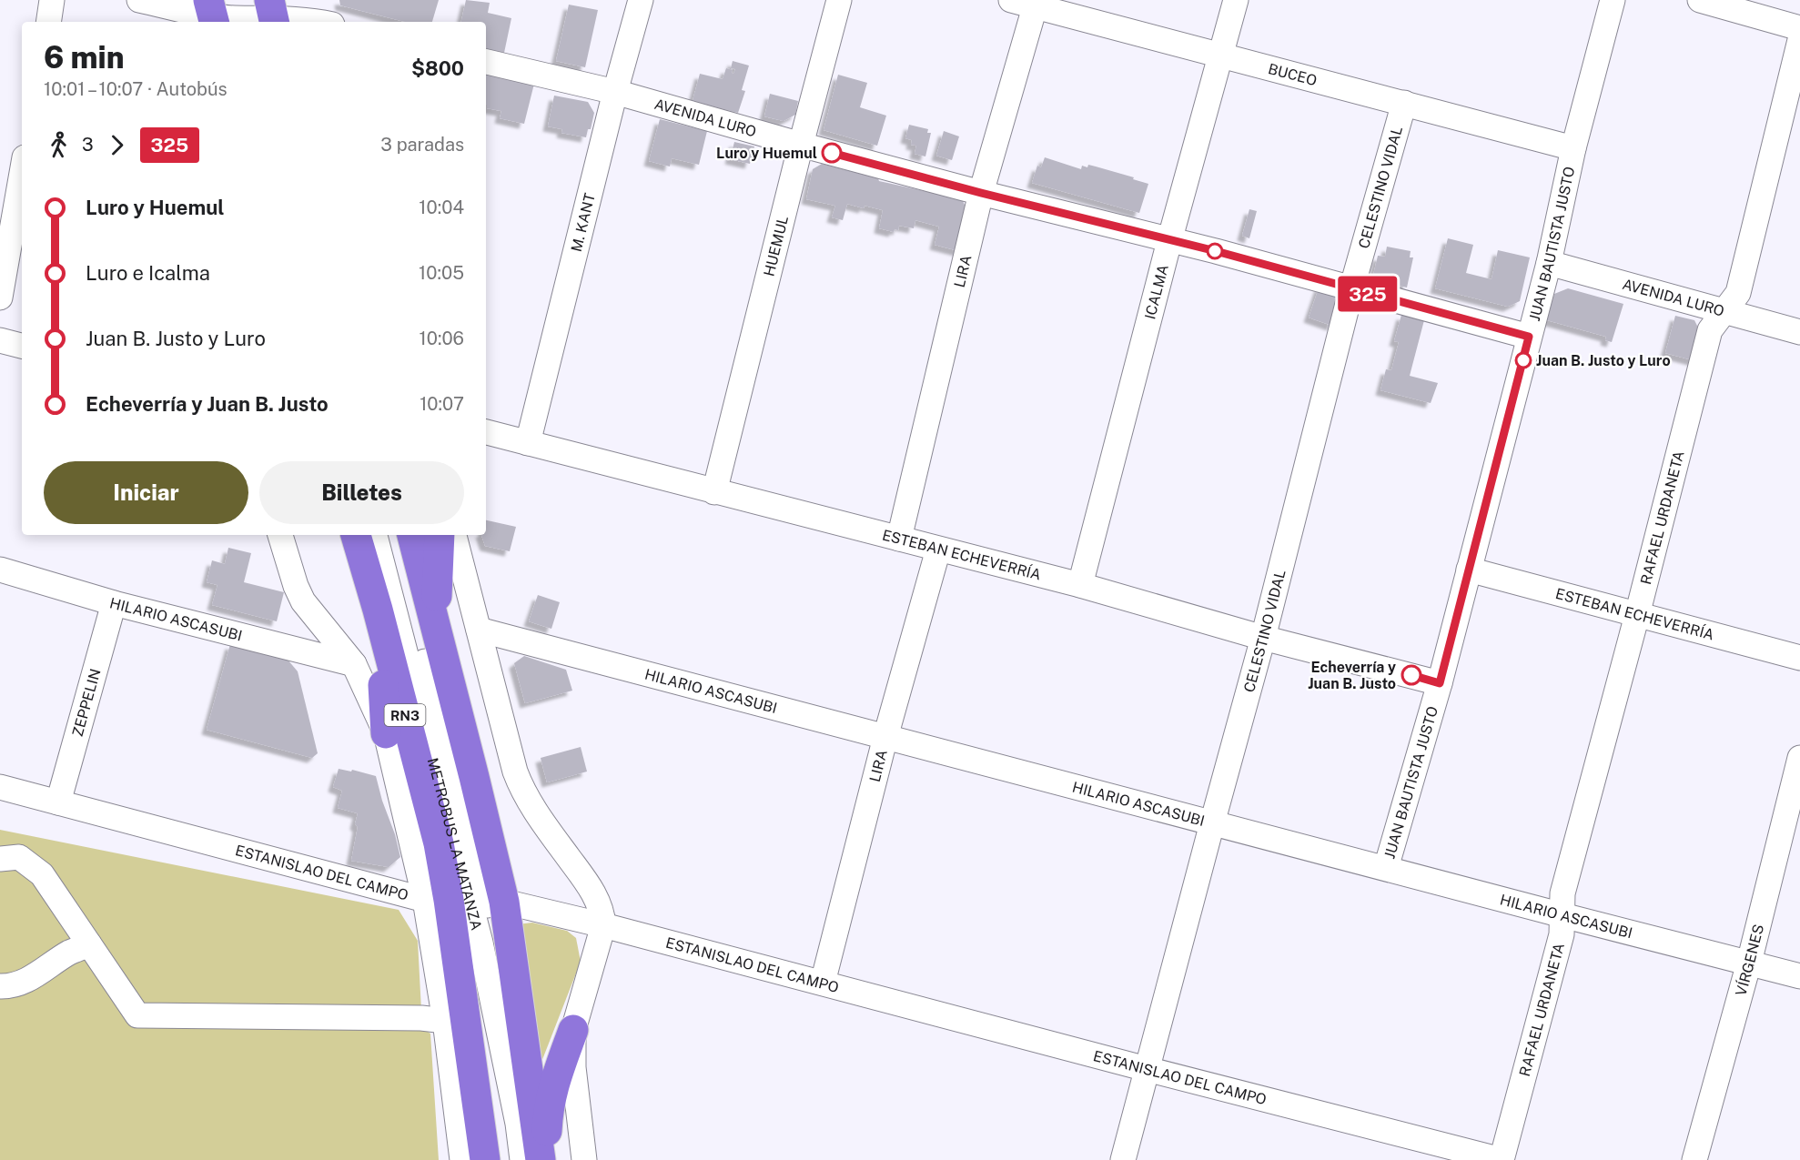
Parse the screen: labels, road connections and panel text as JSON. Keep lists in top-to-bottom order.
{
  "streets": {
    "highway": ["RN3"],
    "street": [
      "BUCEO",
      "AVENIDA LURO",
      "CELESTINO VIDAL",
      "M. KANT",
      "JUAN BAUTISTA JUSTO",
      "HUEMUL",
      "LIRA",
      "ICALMA",
      "RAFAEL URDANETA",
      "ESTEBAN ECHEVERRÍA",
      "HILARIO ASCASUBI",
      "ZEPPELIN",
      "METROBUS LA MATANZA",
      "ESTANISLAO DEL CAMPO",
      "VÍRGENES"
    ]
  },
  "crossings": [
    ["BUCEO", "CELESTINO VIDAL"],
    ["BUCEO", "JUAN BAUTISTA JUSTO"],
    ["BUCEO", "LIRA"],
    ["BUCEO", "ICALMA"],
    ["AVENIDA LURO", "CELESTINO VIDAL"],
    ["AVENIDA LURO", "M. KANT"],
    ["AVENIDA LURO", "JUAN BAUTISTA JUSTO"],
    ["AVENIDA LURO", "HUEMUL"],
    ["AVENIDA LURO", "LIRA"],
    ["AVENIDA LURO", "ICALMA"],
    ["AVENIDA LURO", "RAFAEL URDANETA"],
    ["CELESTINO VIDAL", "ESTEBAN ECHEVERRÍA"],
    ["CELESTINO VIDAL", "HILARIO ASCASUBI"],
    ["CELESTINO VIDAL", "ESTANISLAO DEL CAMPO"],
    ["M. KANT", "ESTEBAN ECHEVERRÍA"],
    ["JUAN BAUTISTA JUSTO", "ESTEBAN ECHEVERRÍA"],
    ["JUAN BAUTISTA JUSTO", "HILARIO ASCASUBI"],
    ["HUEMUL", "ESTEBAN ECHEVERRÍA"],
    ["LIRA", "ESTEBAN ECHEVERRÍA"],
    ["LIRA", "HILARIO ASCASUBI"],
    ["LIRA", "ESTANISLAO DEL CAMPO"],
    ["ICALMA", "ESTEBAN ECHEVERRÍA"],
    ["RAFAEL URDANETA", "ESTEBAN ECHEVERRÍA"],
    ["RAFAEL URDANETA", "HILARIO ASCASUBI"],
    ["RAFAEL URDANETA", "ESTANISLAO DEL CAMPO"],
    ["HILARIO ASCASUBI", "ZEPPELIN"],
    ["HILARIO ASCASUBI", "VÍRGENES"],
    ["ZEPPELIN", "ESTANISLAO DEL CAMPO"],
    ["RN3", "METROBUS LA MATANZA"],
    ["RN3", "ESTANISLAO DEL CAMPO"],
    ["METROBUS LA MATANZA", "ESTANISLAO DEL CAMPO"]
  ],
  "places": ["Luro y Huemul", "Juan B. Justo y Luro", "Echeverría y Juan B. Justo"],
  "lines": ["bus line 325"],
  "page": {
    "on_map": "325",
    "heading": ["6 min", "10:01 – 10:07 · Autobús", "$800"],
    "legs": ["3", "325", "3 paradas"],
    "list": [
      {
        "name": "Luro y Huemul",
        "value": "10:04"
      },
      {
        "name": "Luro e Icalma",
        "value": "10:05"
      },
      {
        "name": "Juan B. Justo y Luro",
        "value": "10:06"
      },
      {
        "name": "Echeverría y Juan B. Justo",
        "value": "10:07"
      }
    ],
    "buttons": ["Iniciar", "Billetes"]
  }
}
